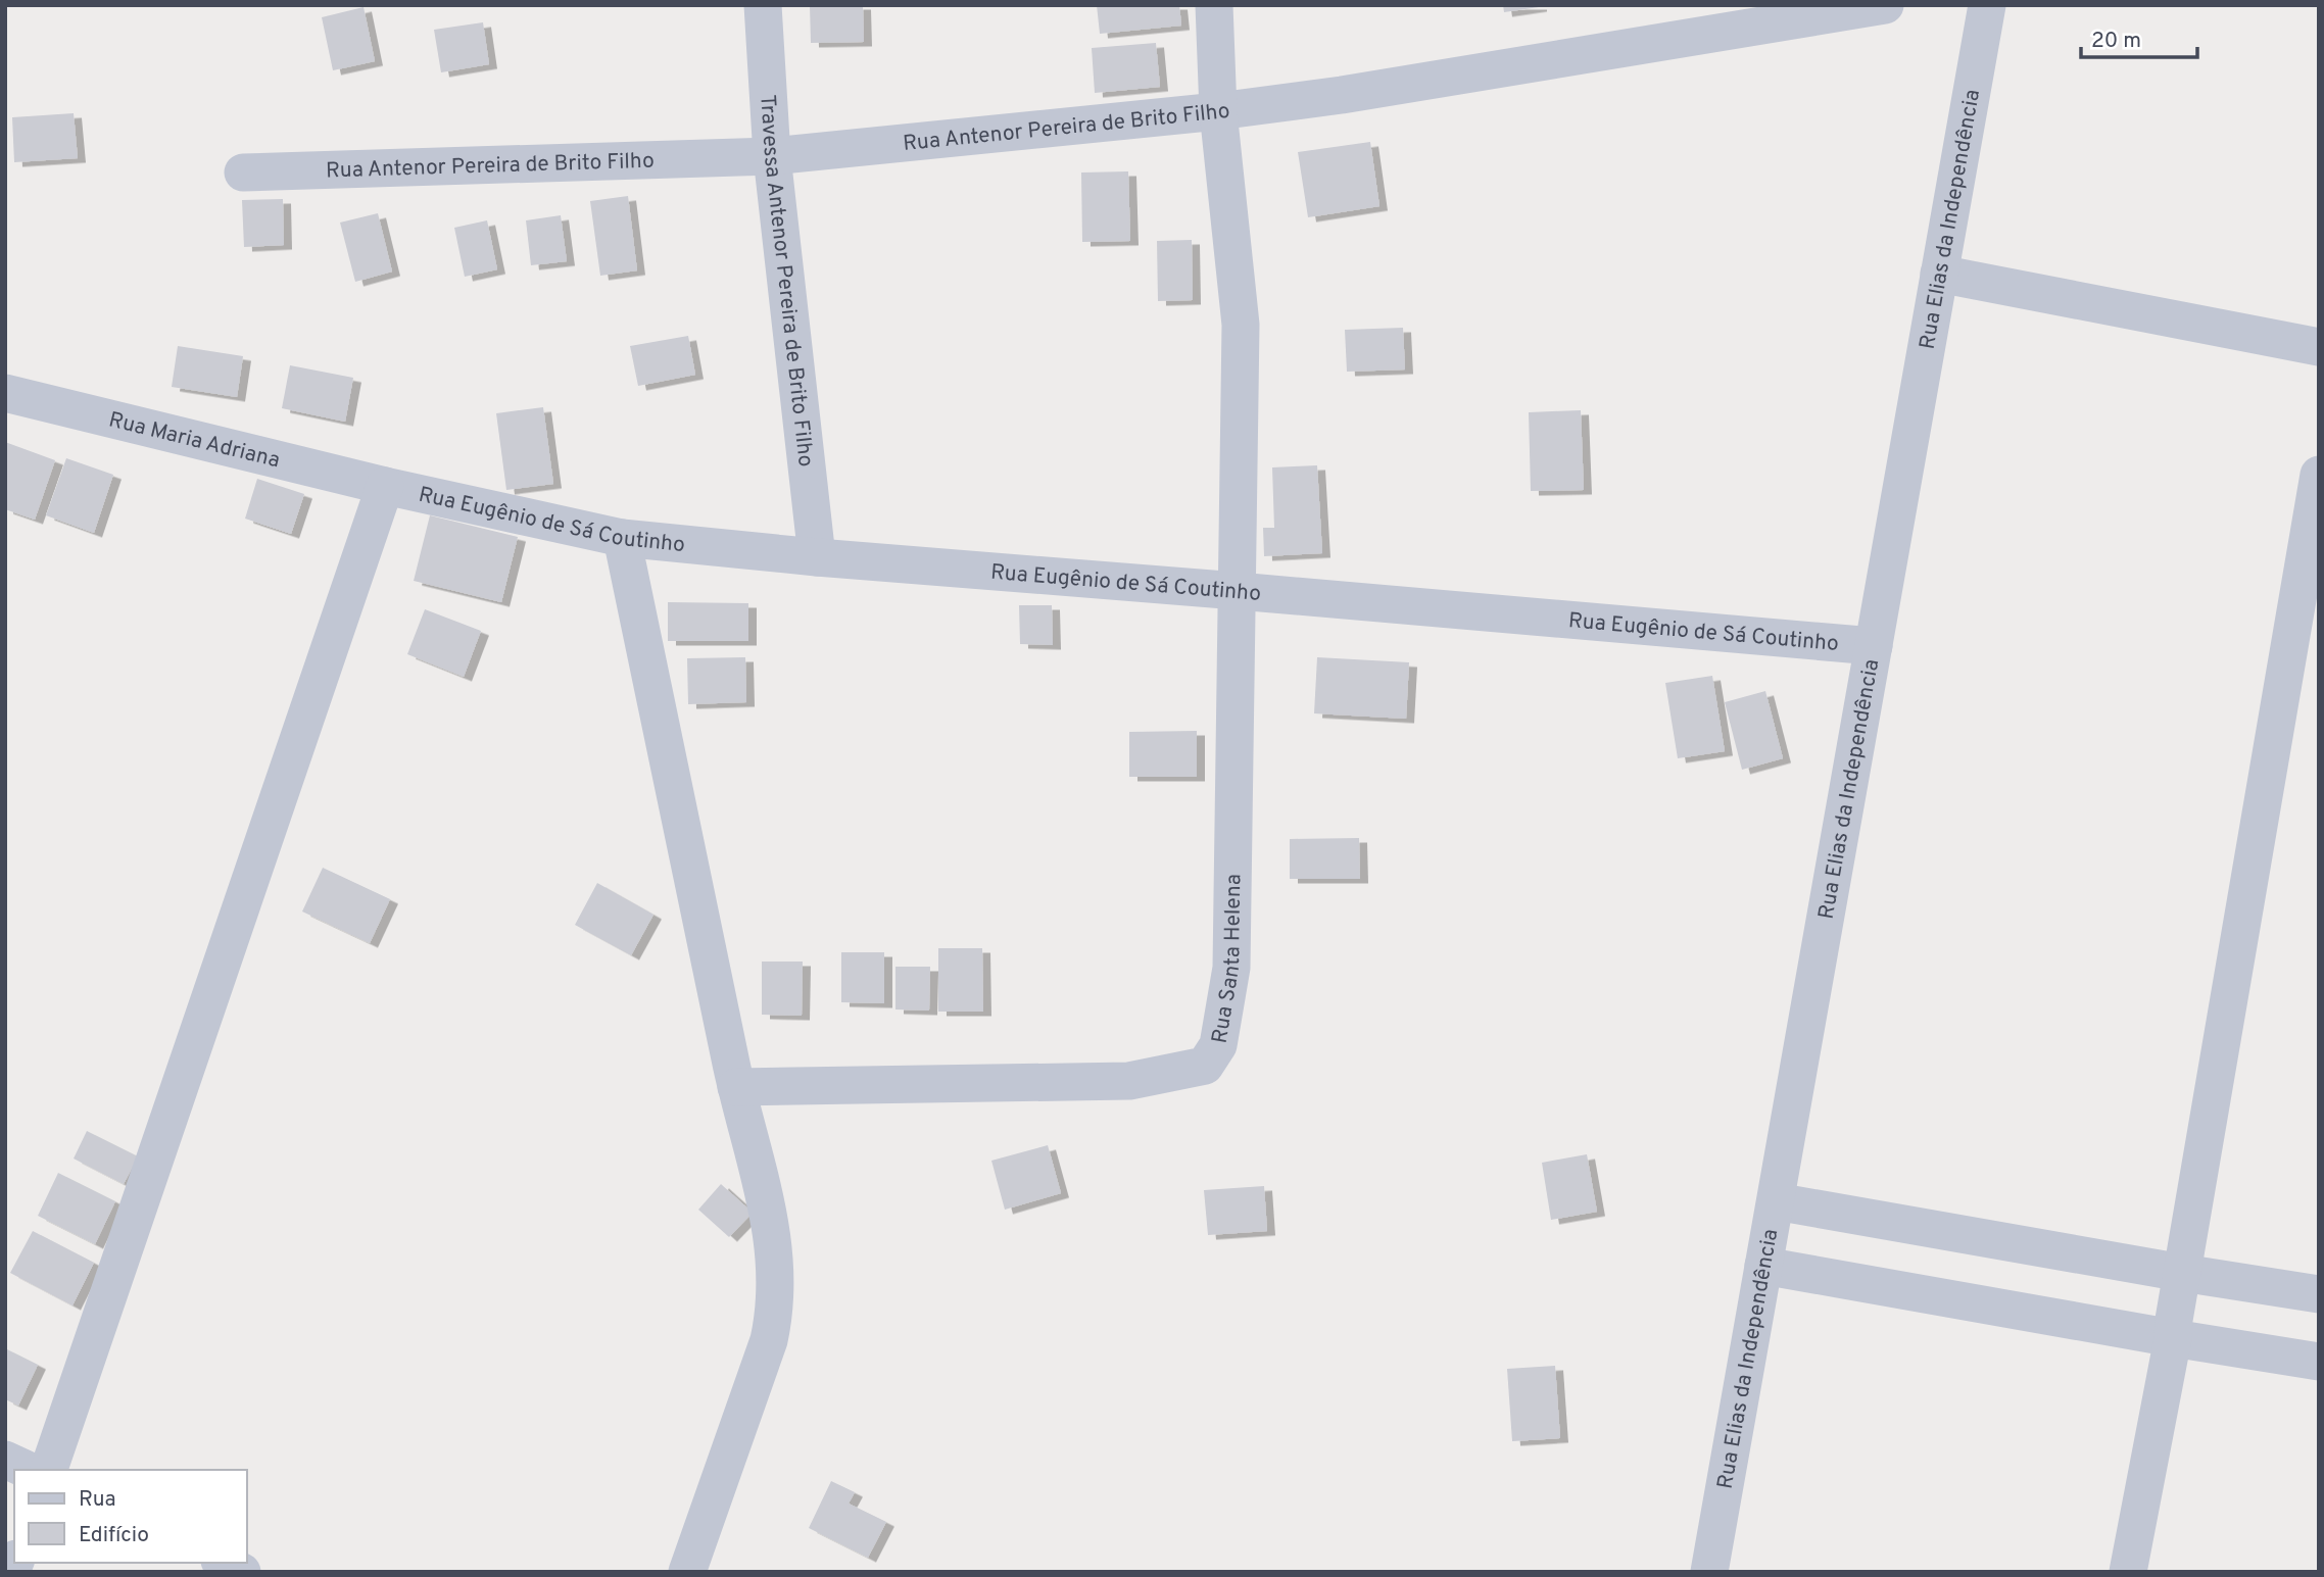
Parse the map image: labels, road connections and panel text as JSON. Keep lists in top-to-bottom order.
{
  "streets": {
    "street": [
      "Rua Antenor Pereira de Brito Filho",
      "Rua Elias da Independência",
      "Travessa Antenor Pereira de Brito Filho",
      "Rua Maria Adriana",
      "Rua Eugênio de Sá Coutinho",
      "Rua Santa Helena"
    ]
  },
  "crossings": [
    ["Rua Antenor Pereira de Brito Filho", "Travessa Antenor Pereira de Brito Filho"],
    ["Rua Antenor Pereira de Brito Filho", "Rua Santa Helena"],
    ["Rua Elias da Independência", "Rua Eugênio de Sá Coutinho"],
    ["Travessa Antenor Pereira de Brito Filho", "Rua Eugênio de Sá Coutinho"],
    ["Rua Maria Adriana", "Rua Eugênio de Sá Coutinho"],
    ["Rua Eugênio de Sá Coutinho", "Rua Santa Helena"]
  ],
  "legend": ["Rua", "Edifício"],
  "scale_bar": "20 m"
}
